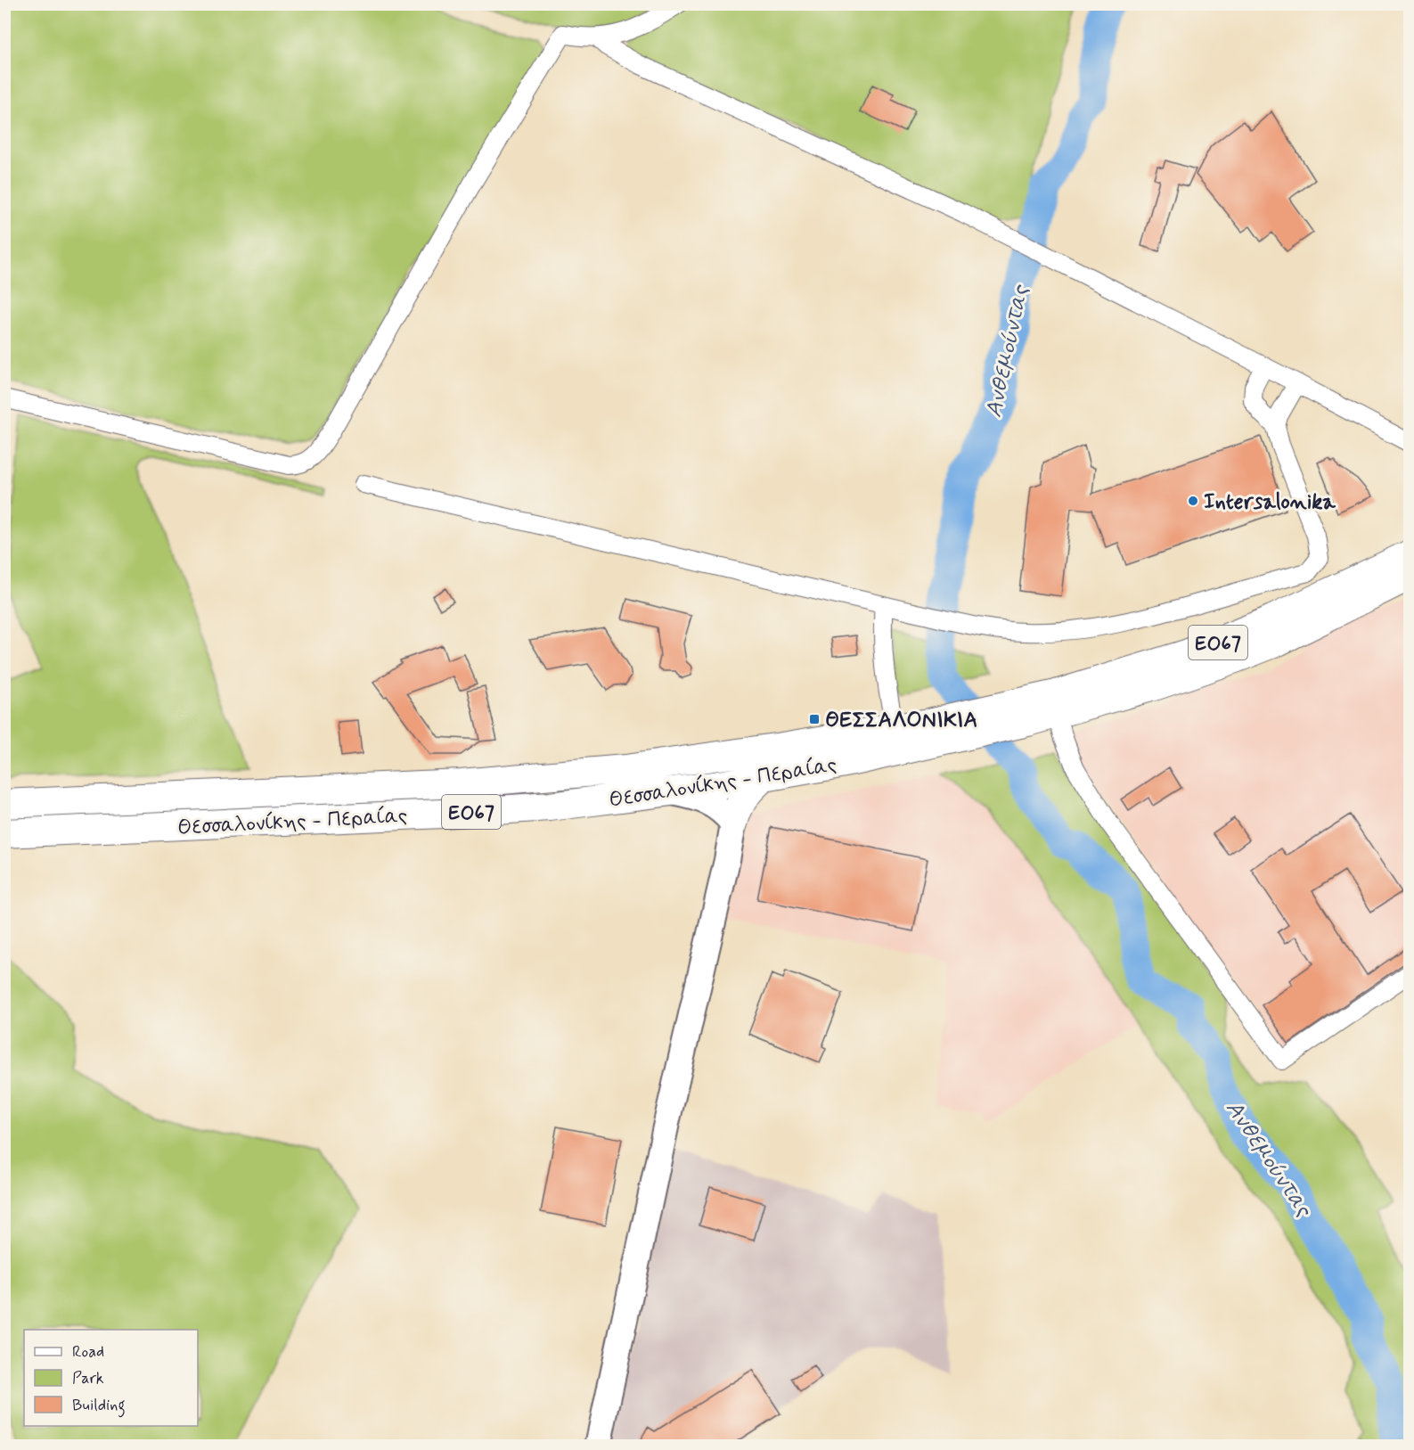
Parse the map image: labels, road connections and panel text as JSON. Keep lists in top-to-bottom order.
{
  "streets": {
    "main road": ["ΕΟ67", "Θεσσαλονίκης - Περαίας"]
  },
  "water": ["Ανθεμούντας"],
  "places": {
    "other": ["Intersalonika"],
    "transit": ["ΘΕΣΣΑΛΟΝΙΚΙΑ"]
  },
  "legend": ["Road", "Park", "Building"]
}
